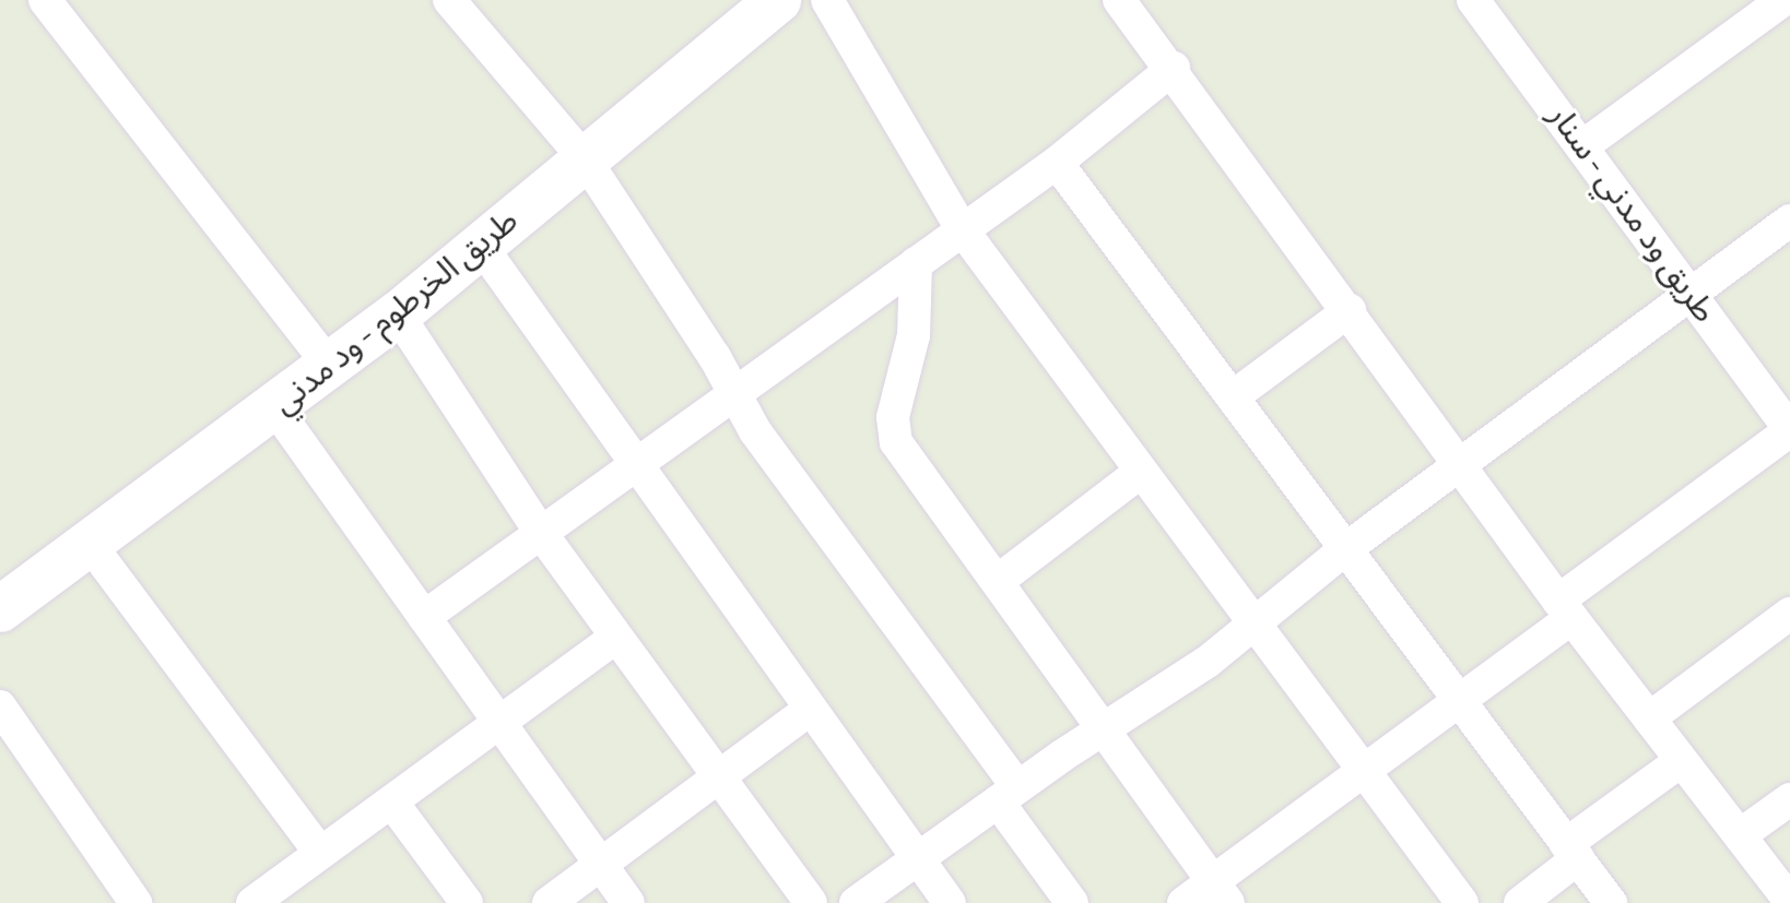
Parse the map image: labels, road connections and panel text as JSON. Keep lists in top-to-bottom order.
{
  "streets": {
    "street": ["طريق ود مدني - سنار", "طريق الخرطوم - ود مدني"]
  }
}
